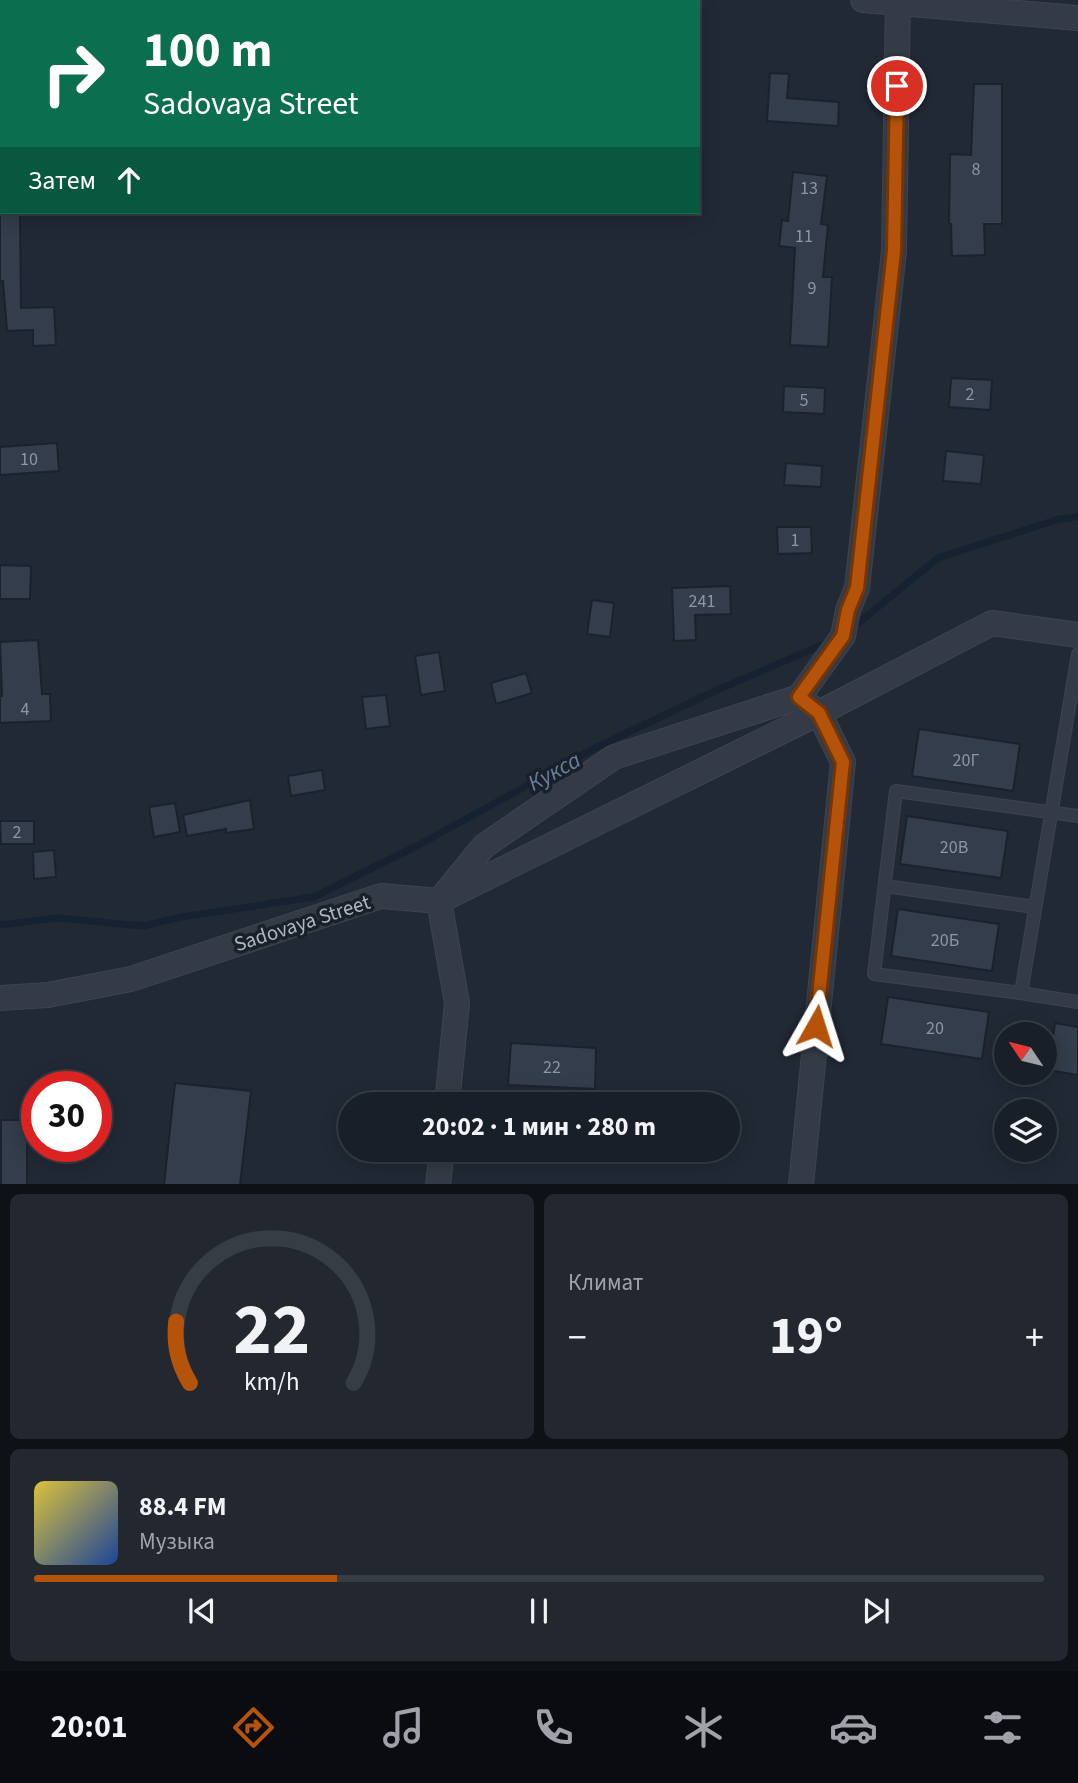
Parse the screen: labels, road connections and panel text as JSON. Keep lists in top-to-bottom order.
{
  "streets": {
    "street": ["Sadovaya Street"]
  },
  "water": ["Кукса"],
  "house_numbers": [
    "8",
    "13",
    "11",
    "9",
    "2",
    "5",
    "10",
    "1",
    "241",
    "4",
    "20Г",
    "2",
    "20В",
    "20Б",
    "20",
    "22"
  ],
  "north": "top left",
  "page": {
    "turn": ["100 m", "Sadovaya Street"],
    "then": "Затем",
    "limit": "30",
    "trip": "20:02 · 1 мин · 280 m",
    "tile": "Климат",
    "heat": ["−", "19°", "+"],
    "song": ["88.4 FM", "Музыка"],
    "tabs": "20:01",
    "gauge": ["22", "km/h"]
  }
}
